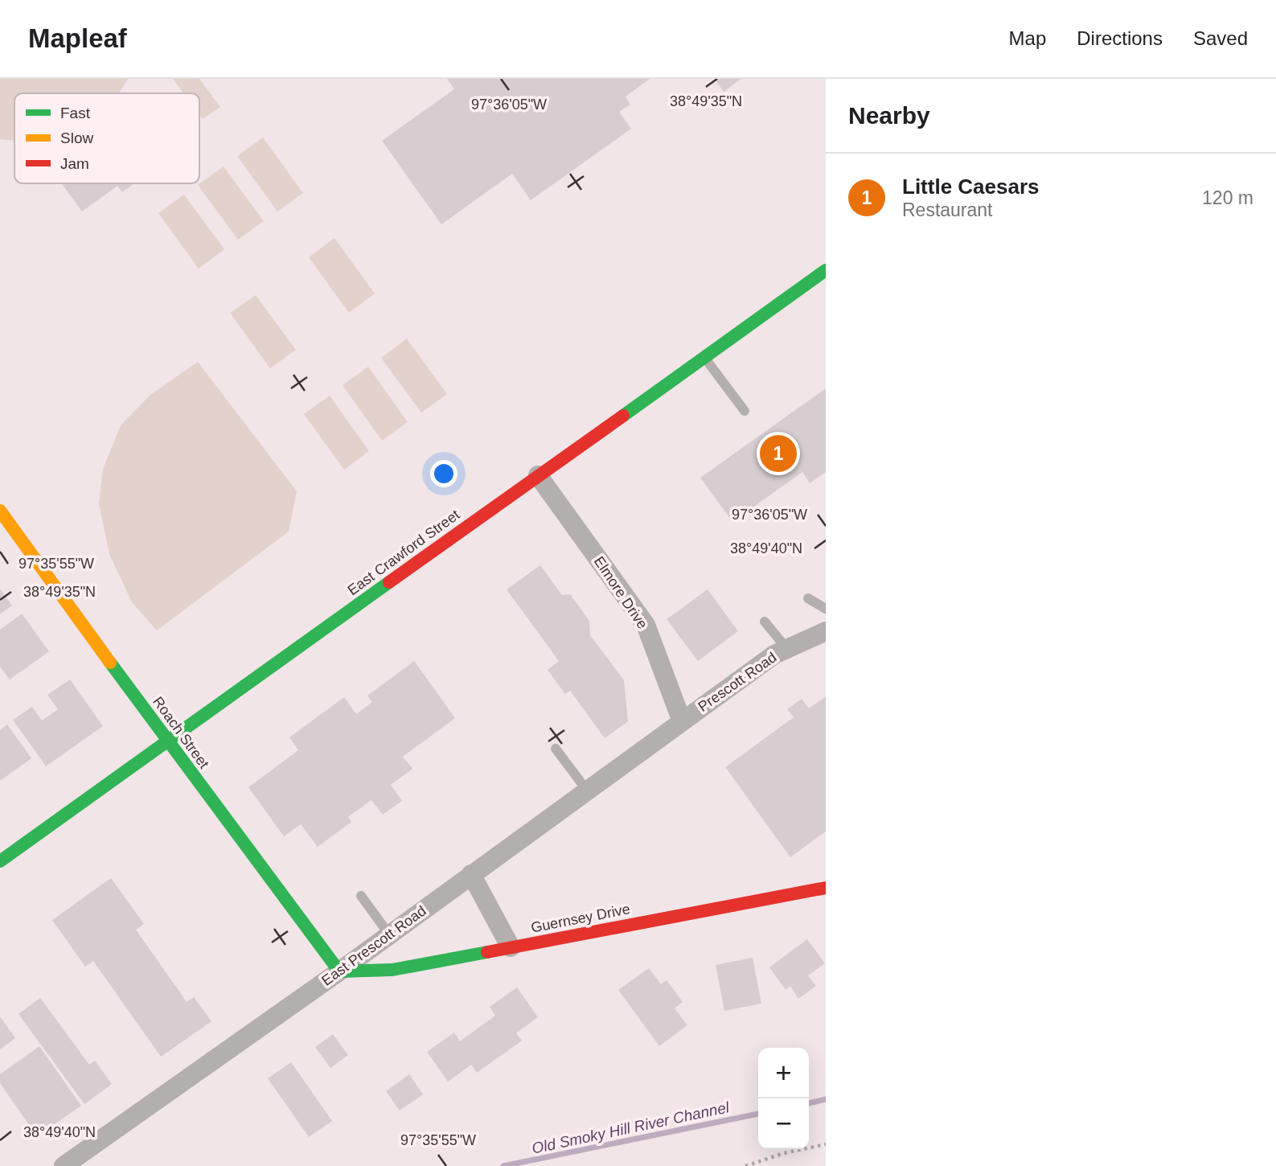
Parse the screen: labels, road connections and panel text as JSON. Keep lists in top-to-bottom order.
{
  "streets": {
    "street": [
      "East Crawford Street",
      "Elmore Drive",
      "Prescott Road",
      "Roach Street",
      "Guernsey Drive",
      "East Prescott Road"
    ]
  },
  "crossings": [
    ["East Crawford Street", "Elmore Drive"],
    ["East Crawford Street", "Roach Street"],
    ["Elmore Drive", "Prescott Road"],
    ["Elmore Drive", "East Prescott Road"],
    ["Prescott Road", "East Prescott Road"],
    ["Roach Street", "Guernsey Drive"],
    ["Roach Street", "East Prescott Road"],
    ["Guernsey Drive", "East Prescott Road"]
  ],
  "water": ["Old Smoky Hill River Channel"],
  "legend": ["Fast", "Slow", "Jam"],
  "page": {
    "header": "Mapleaf",
    "nav": ["Map", "Directions", "Saved"],
    "heading": "Nearby",
    "list": [
      {
        "mark": "1",
        "name": "Little Caesars",
        "note": "Restaurant",
        "value": "120 m"
      }
    ],
    "pins": "1",
    "map_buttons": ["+", "−"]
  },
  "coordinates": [
    "38°49'35\"N",
    "97°36'05\"W",
    "38°49'40\"N",
    "97°35'55\"W"
  ]
}
